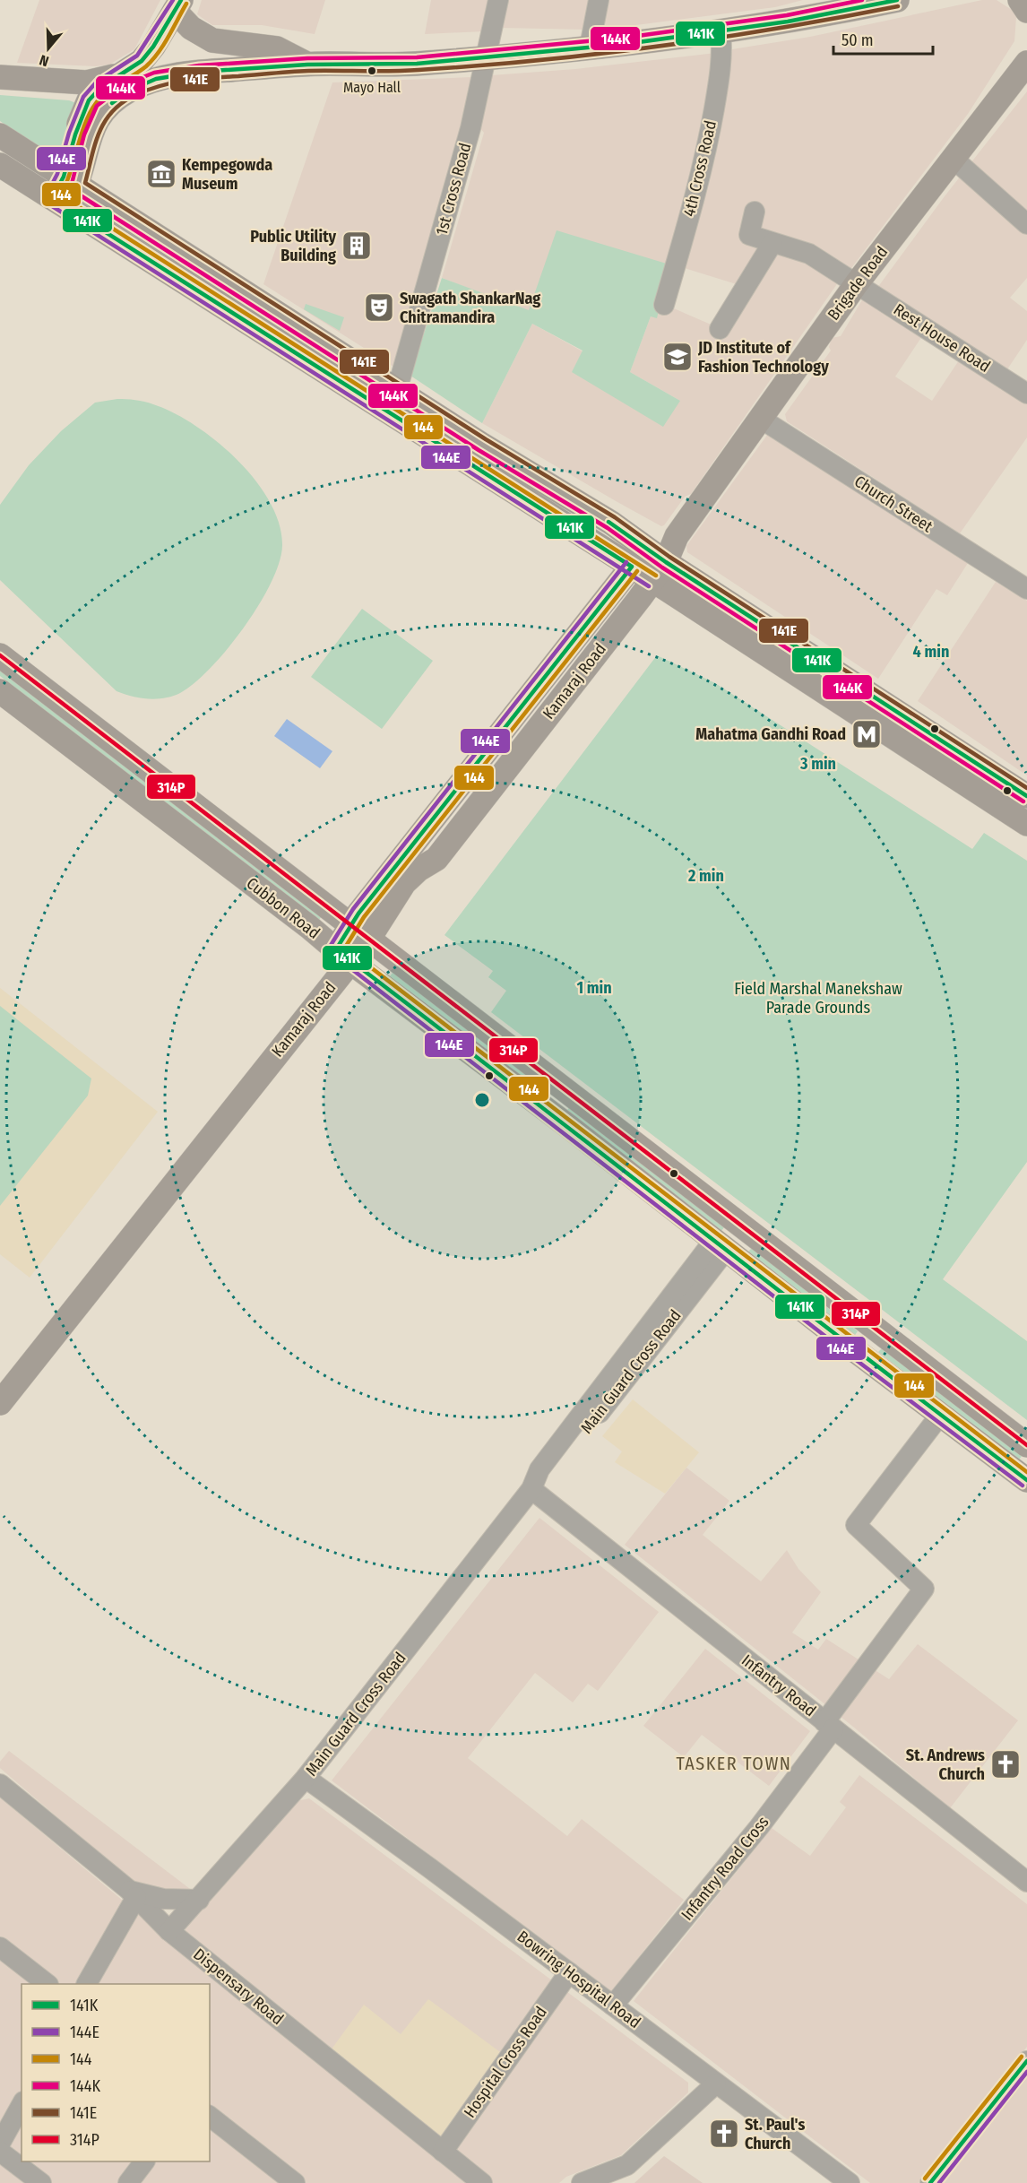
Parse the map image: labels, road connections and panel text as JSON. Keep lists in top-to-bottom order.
{
  "streets": {
    "main road": ["Brigade Road", "Kamaraj Road", "Cubbon Road"],
    "street": [
      "4th Cross Road",
      "1st Cross Road",
      "Rest House Road",
      "Church Street",
      "Main Guard Cross Road",
      "Infantry Road",
      "Infantry Road Cross",
      "Bowring Hospital Road",
      "Dispensary Road",
      "Hospital Cross Road"
    ]
  },
  "crossings": [
    ["Brigade Road", "Rest House Road"],
    ["Brigade Road", "Church Street"],
    ["Brigade Road", "Kamaraj Road"],
    ["Kamaraj Road", "Cubbon Road"],
    ["Cubbon Road", "Main Guard Cross Road"],
    ["Cubbon Road", "Infantry Road Cross"],
    ["Main Guard Cross Road", "Infantry Road"],
    ["Main Guard Cross Road", "Bowring Hospital Road"],
    ["Main Guard Cross Road", "Dispensary Road"],
    ["Infantry Road", "Infantry Road Cross"],
    ["Infantry Road Cross", "Bowring Hospital Road"],
    ["Bowring Hospital Road", "Hospital Cross Road"],
    ["Dispensary Road", "Hospital Cross Road"]
  ],
  "districts": ["TASKER TOWN"],
  "parks": ["Field Marshal Manekshaw Parade Grounds"],
  "places": {
    "other": ["Mayo Hall"],
    "museum": ["Kempegowda Museum"],
    "building": ["Public Utility Building"],
    "theatre": ["Swagath ShankarNag Chitramandira"],
    "school or university": ["JD Institute of Fashion Technology"],
    "metro station": ["Mahatma Gandhi Road"],
    "church": ["St. Andrews Church", "St. Paul's Church"]
  },
  "lines": [
    "transit line 141K",
    "transit line 144E",
    "transit line 144K",
    "transit line 144",
    "transit line 141E",
    "transit line 314P"
  ],
  "legend": [
    "141K",
    "144E",
    "144",
    "144K",
    "141E",
    "314P"
  ],
  "scale_bar": "50 m",
  "north": "bottom",
  "rings": [
    "4 min",
    "3 min",
    "2 min",
    "1 min"
  ]
}
